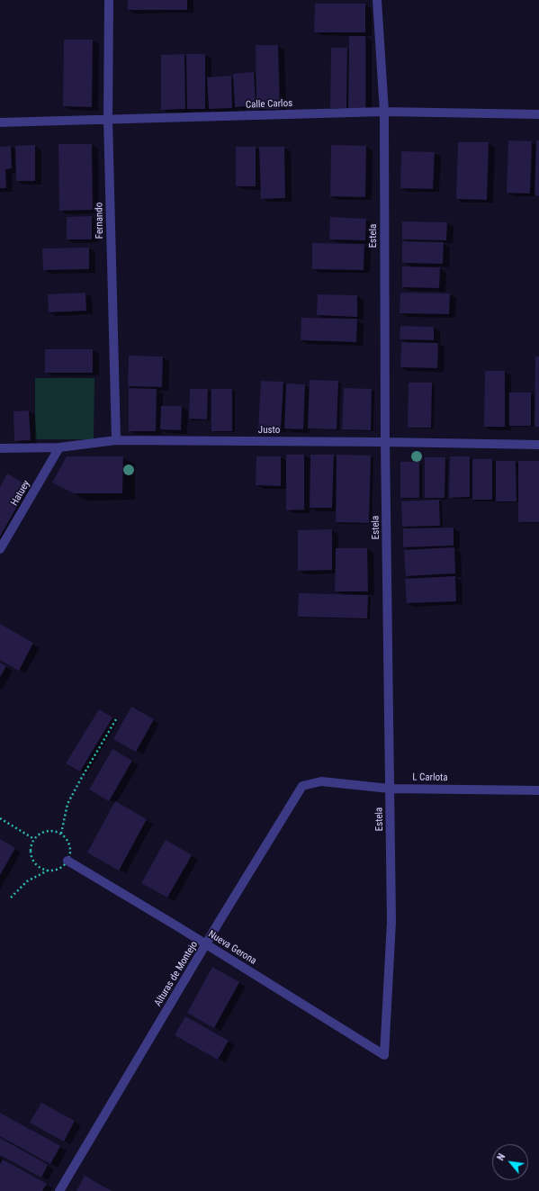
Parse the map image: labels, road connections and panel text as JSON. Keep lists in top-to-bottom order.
{
  "streets": {
    "street": [
      "Calle Carlos",
      "Fernando",
      "Estela",
      "Justo",
      "Hatuey",
      "L Carlota",
      "Nueva Gerona",
      "Alturas de Montejo"
    ]
  },
  "crossings": [
    ["Calle Carlos", "Fernando"],
    ["Calle Carlos", "Estela"],
    ["Fernando", "Justo"],
    ["Estela", "Justo"],
    ["Estela", "L Carlota"],
    ["Estela", "Nueva Gerona"],
    ["Justo", "Hatuey"],
    ["L Carlota", "Alturas de Montejo"],
    ["Nueva Gerona", "Alturas de Montejo"]
  ],
  "north": "top left"
}
